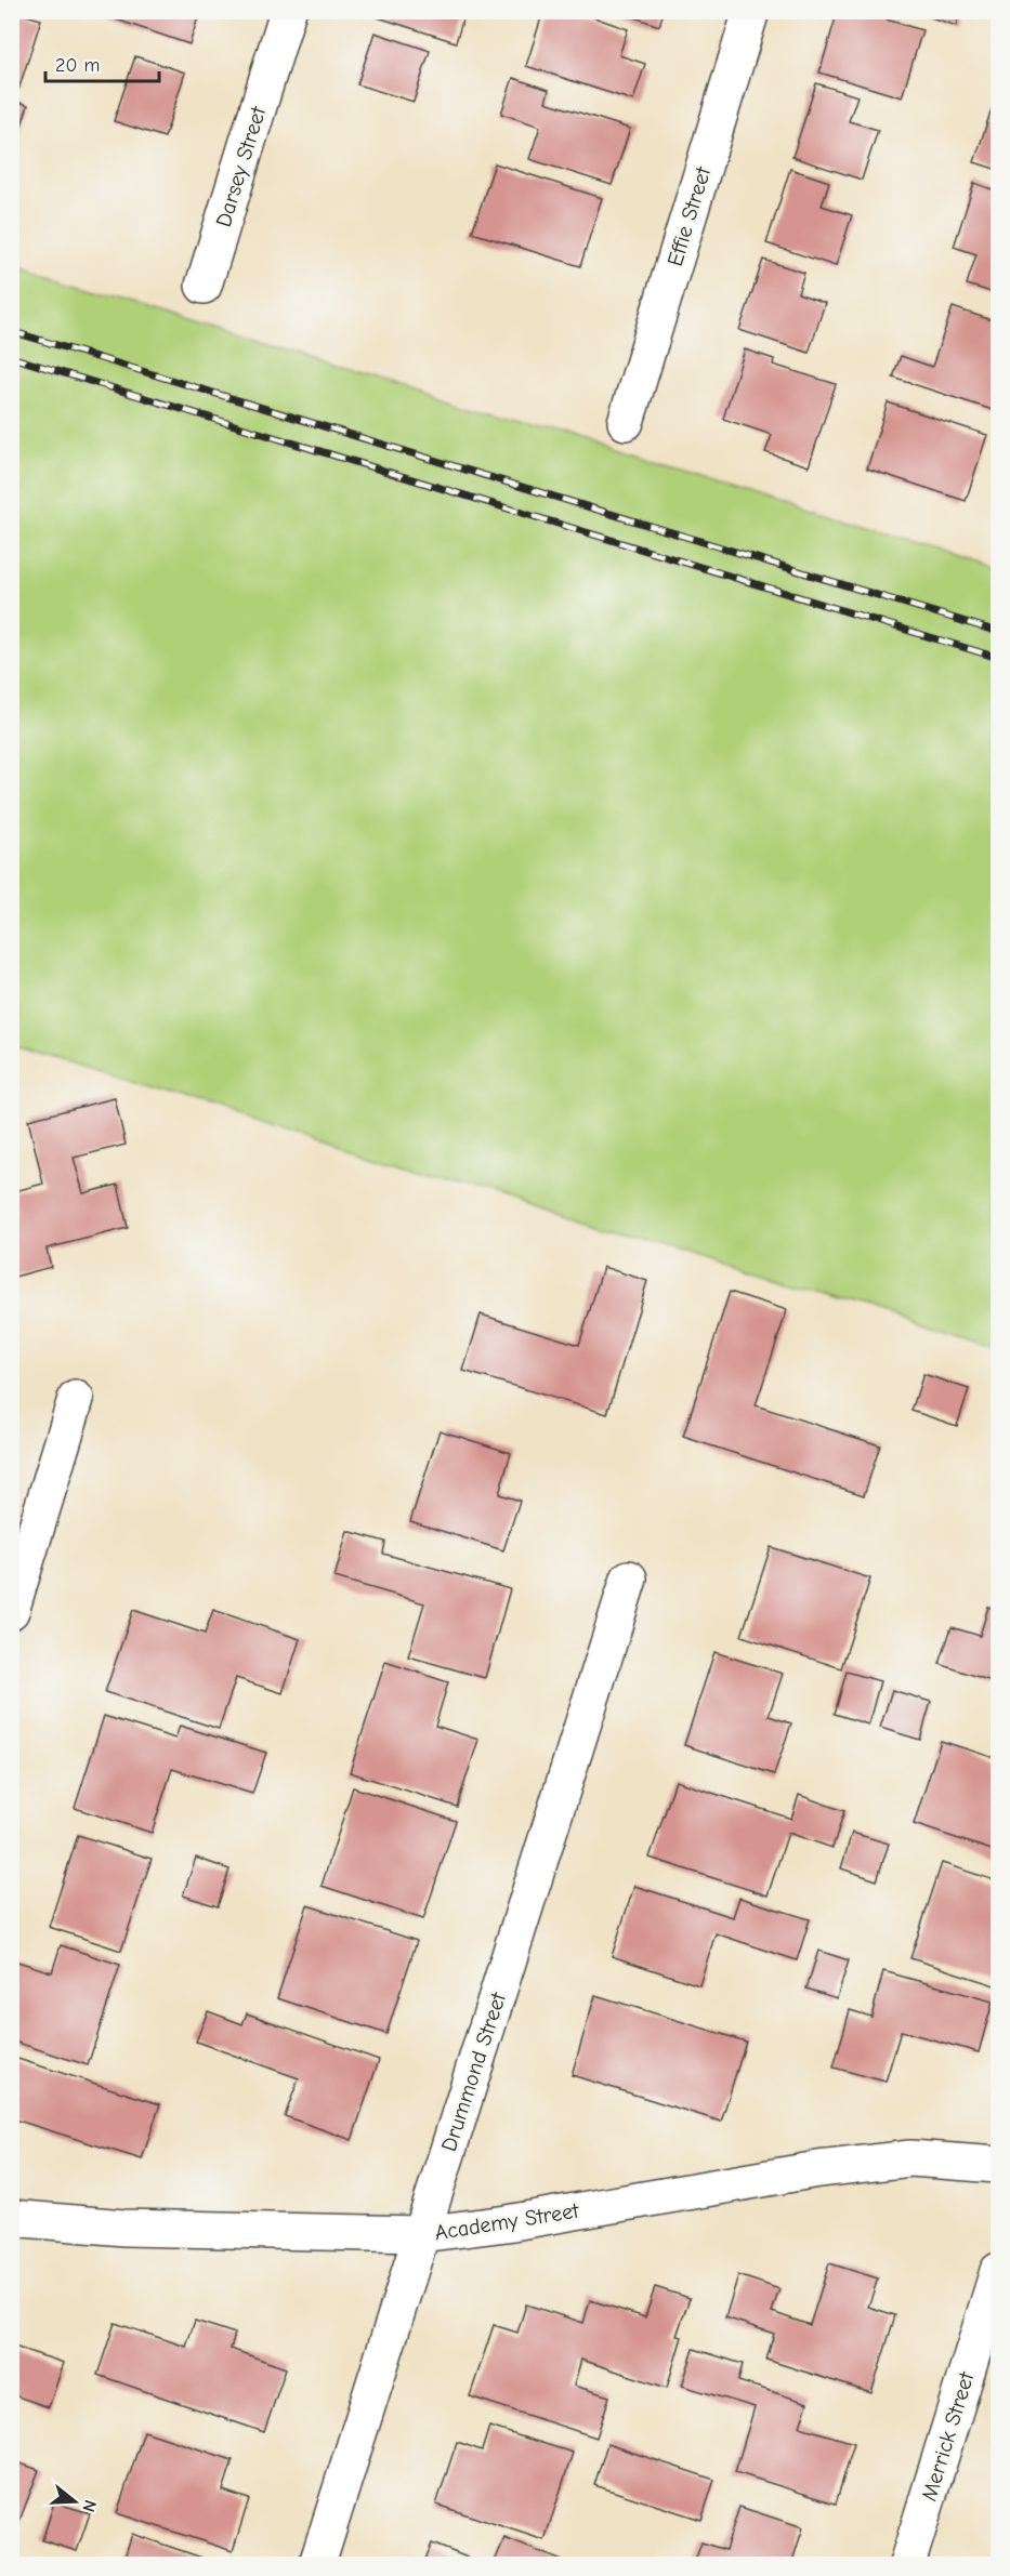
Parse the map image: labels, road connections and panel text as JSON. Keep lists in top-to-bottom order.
{
  "streets": {
    "street": [
      "Darsey Street",
      "Effie Street",
      "Drummond Street",
      "Academy Street",
      "Merrick Street"
    ]
  },
  "crossings": [
    ["Drummond Street", "Academy Street"]
  ],
  "scale_bar": "20 m",
  "north": "right"
}
